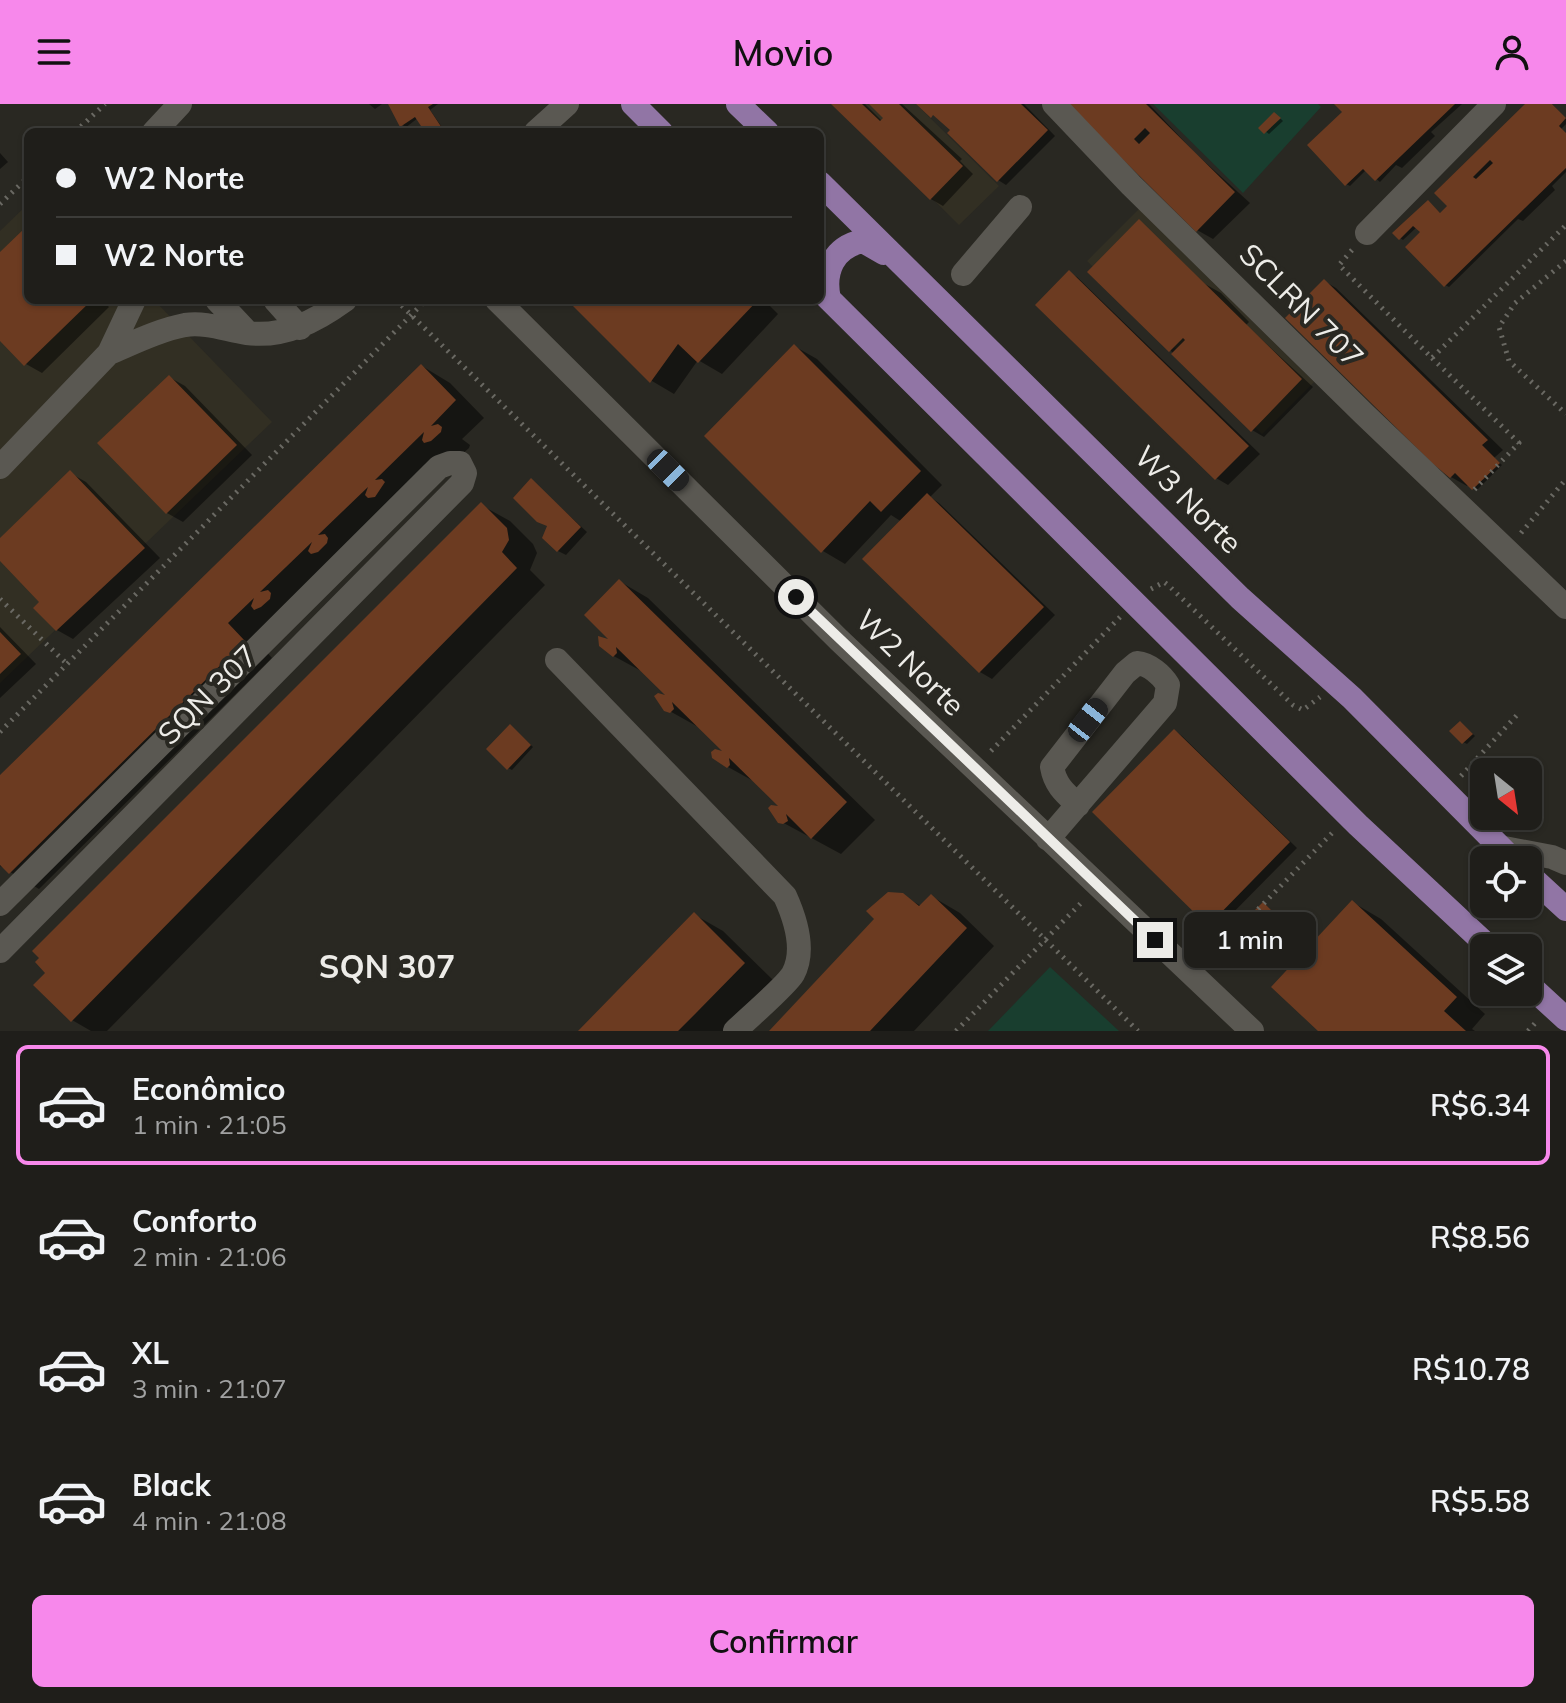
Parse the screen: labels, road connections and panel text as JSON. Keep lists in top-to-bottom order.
{
  "streets": {
    "main road": ["W3 Norte"],
    "street": ["SCLRN 707", "W2 Norte", "SQN 307"]
  },
  "districts": ["SQN 307"],
  "north": "bottom right",
  "page": {
    "header": "Movio",
    "banner": ["W2 Norte", "W2 Norte"],
    "bubble": "1 min",
    "list": [
      {
        "name": "Econômico",
        "note": "1 min · 21:05",
        "value": "R$6.34"
      },
      {
        "name": "Conforto",
        "note": "2 min · 21:06",
        "value": "R$8.56"
      },
      {
        "name": "XL",
        "note": "3 min · 21:07",
        "value": "R$10.78"
      },
      {
        "name": "Black",
        "note": "4 min · 21:08",
        "value": "R$5.58"
      }
    ],
    "buttons": "Confirmar"
  }
}
